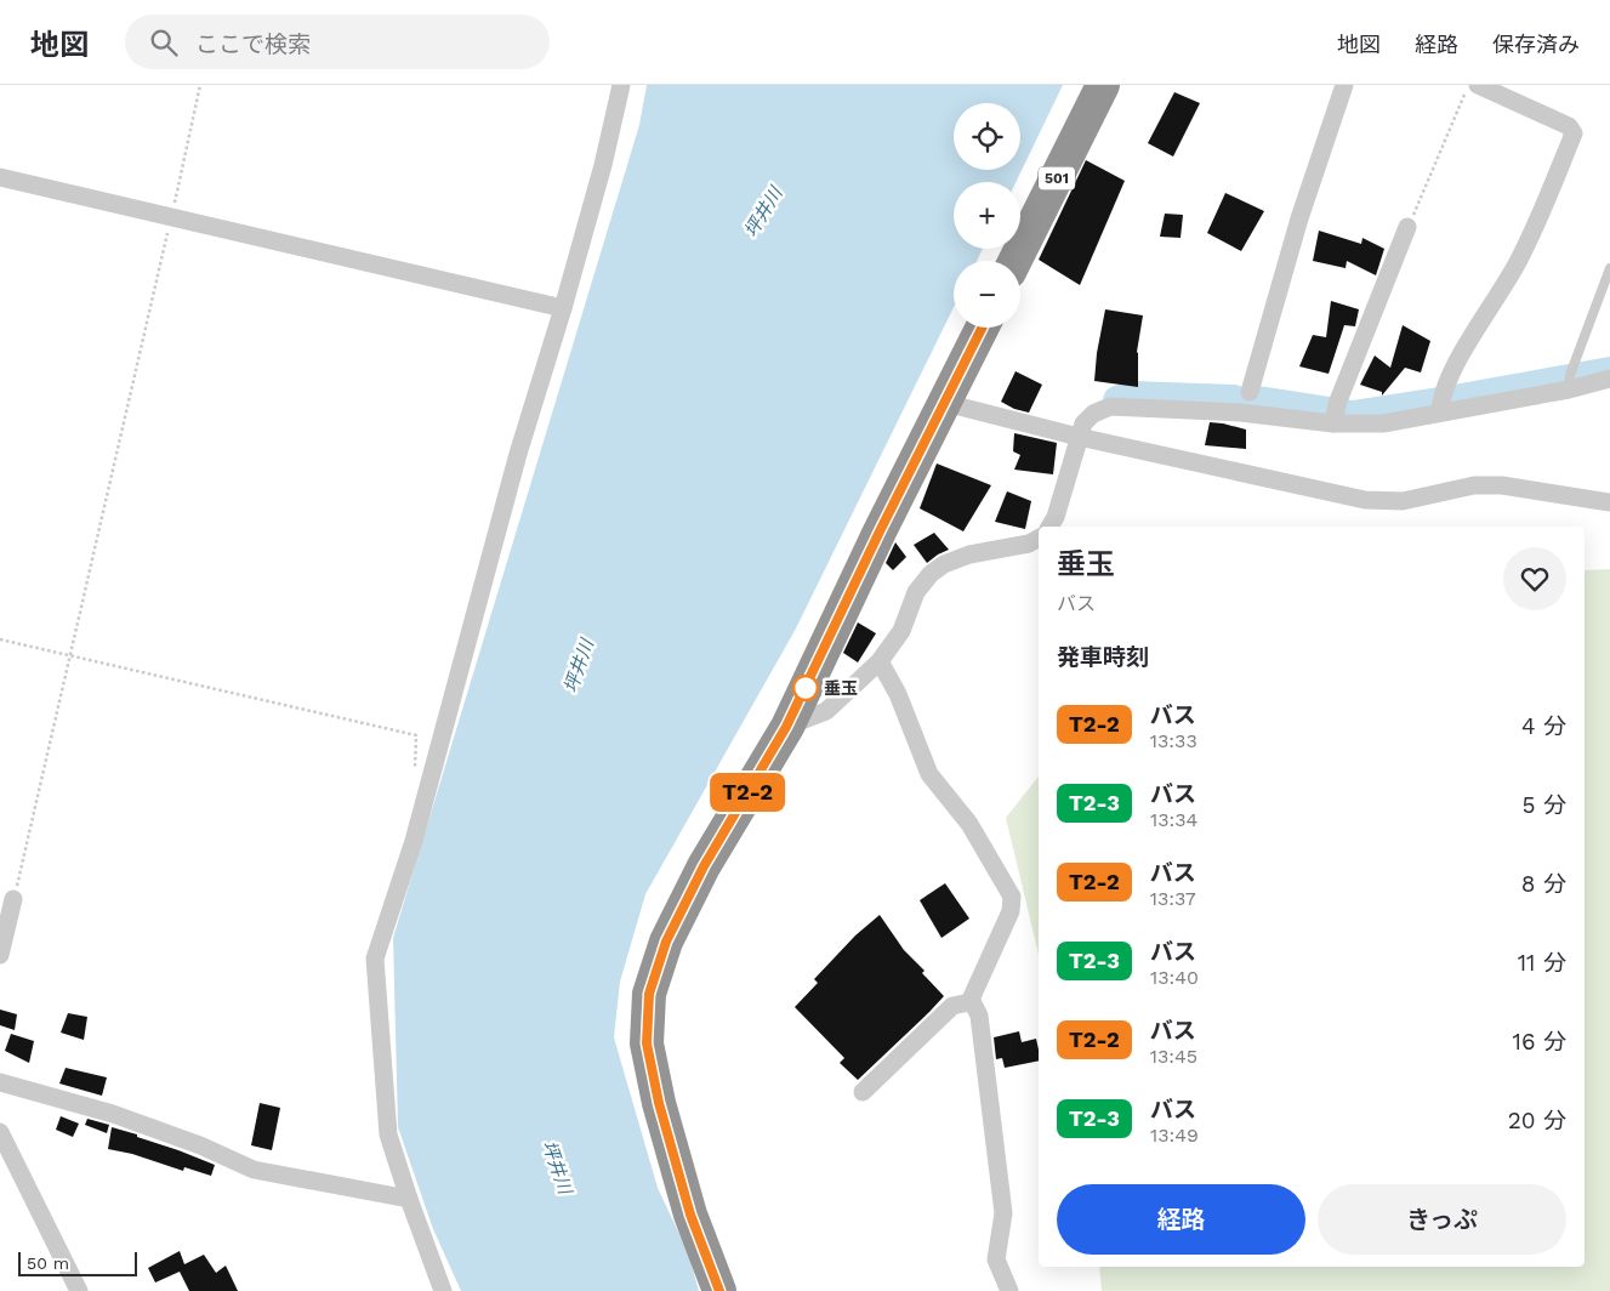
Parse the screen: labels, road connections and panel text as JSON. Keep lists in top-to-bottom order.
{
  "streets": {
    "highway": ["501"]
  },
  "water": ["坪井川"],
  "places": ["垂玉"],
  "lines": ["bus line T2-2"],
  "scale_bar": "50 m",
  "page": {
    "header": "地図",
    "search": "ここで検索",
    "nav": ["地図", "経路", "保存済み"],
    "on_map": "T2-2",
    "map_buttons": ["+", "−"],
    "heading": [
      ["垂玉", "バス"],
      "発車時刻"
    ],
    "list": [
      {
        "mark": "T2-2",
        "name": "バス",
        "note": "13:33",
        "value": "4 分"
      },
      {
        "mark": "T2-3",
        "name": "バス",
        "note": "13:34",
        "value": "5 分"
      },
      {
        "mark": "T2-2",
        "name": "バス",
        "note": "13:37",
        "value": "8 分"
      },
      {
        "mark": "T2-3",
        "name": "バス",
        "note": "13:40",
        "value": "11 分"
      },
      {
        "mark": "T2-2",
        "name": "バス",
        "note": "13:45",
        "value": "16 分"
      },
      {
        "mark": "T2-3",
        "name": "バス",
        "note": "13:49",
        "value": "20 分"
      }
    ],
    "buttons": ["経路", "きっぷ"],
    "scale": "50 m"
  }
}
